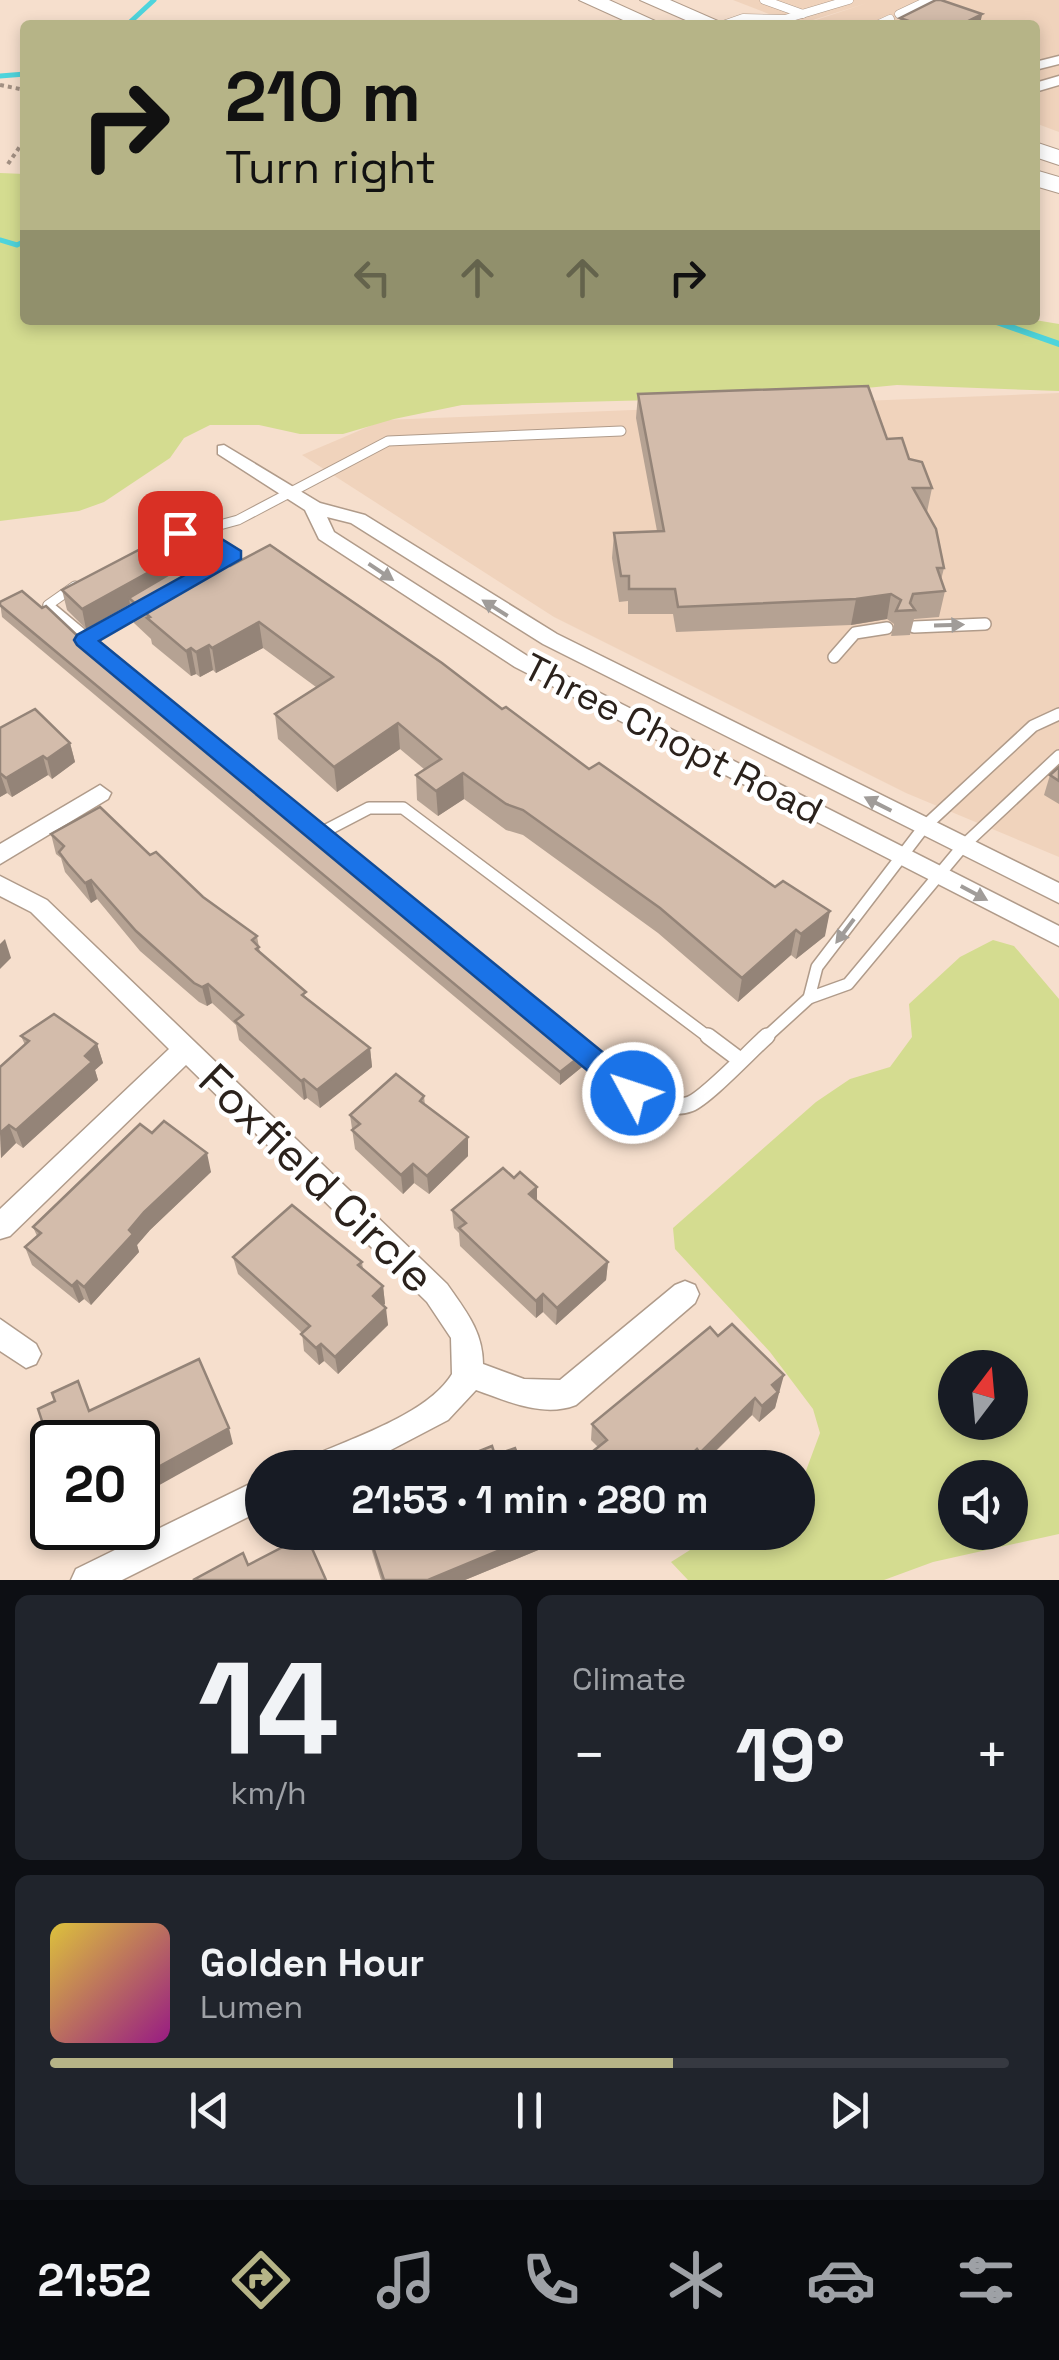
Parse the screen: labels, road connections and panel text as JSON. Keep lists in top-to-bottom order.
{
  "streets": {
    "street": ["Three Chopt Road", "Foxfield Circle"]
  },
  "north": "top",
  "page": {
    "turn": ["210 m", "Turn right"],
    "limit": "20",
    "trip": "21:53 · 1 min · 280 m",
    "tile": [
      ["14", "km/h"],
      "Climate"
    ],
    "heat": ["−", "19°", "+"],
    "song": ["Golden Hour", "Lumen"],
    "tabs": "21:52"
  }
}
